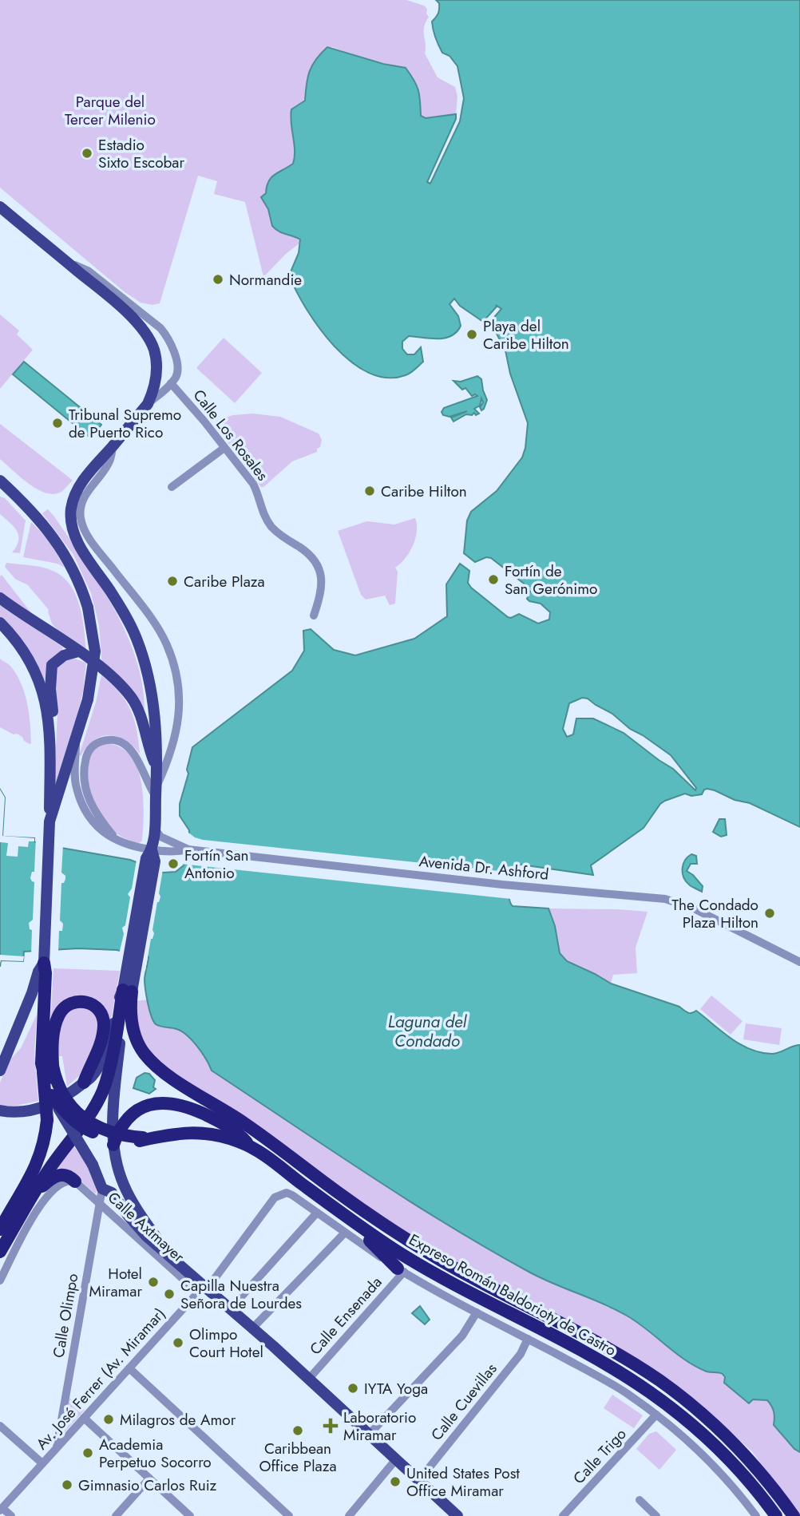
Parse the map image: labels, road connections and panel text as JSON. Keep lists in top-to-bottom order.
{
  "streets": {
    "highway": ["Expreso Román Baldorioty de Castro"],
    "street": [
      "Calle Los Rosales",
      "Avenida Dr. Ashford",
      "Calle Axtmayer",
      "Calle Olimpo",
      "Calle Ensenada",
      "Av. José Ferrer (Av. Miramar)",
      "Calle Cuevillas",
      "Calle Trigo"
    ]
  },
  "crossings": [
    ["Calle Axtmayer", "Calle Olimpo"],
    ["Calle Axtmayer", "Av. José Ferrer (Av. Miramar)"],
    ["Calle Olimpo", "Av. José Ferrer (Av. Miramar)"],
    ["Calle Ensenada", "Av. José Ferrer (Av. Miramar)"],
    ["Av. José Ferrer (Av. Miramar)", "Calle Cuevillas"],
    ["Av. José Ferrer (Av. Miramar)", "Calle Trigo"]
  ],
  "water": ["Laguna del Condado"],
  "parks": ["Parque del Tercer Milenio"],
  "places": {
    "other": [
      "Estadio Sixto Escobar",
      "Normandie",
      "Playa del Caribe Hilton",
      "Tribunal Supremo de Puerto Rico",
      "Caribe Hilton",
      "Fortín de San Gerónimo",
      "Caribe Plaza",
      "Fortín San Antonio",
      "The Condado Plaza Hilton",
      "Hotel Miramar",
      "Capilla Nuestra Señora de Lourdes",
      "Olimpo Court Hotel",
      "IYTA Yoga",
      "Milagros de Amor",
      "Caribbean Office Plaza",
      "Academia Perpetuo Socorro",
      "United States Post Office Miramar",
      "Gimnasio Carlos Ruiz"
    ],
    "health": ["Laboratorio Miramar"]
  }
}
